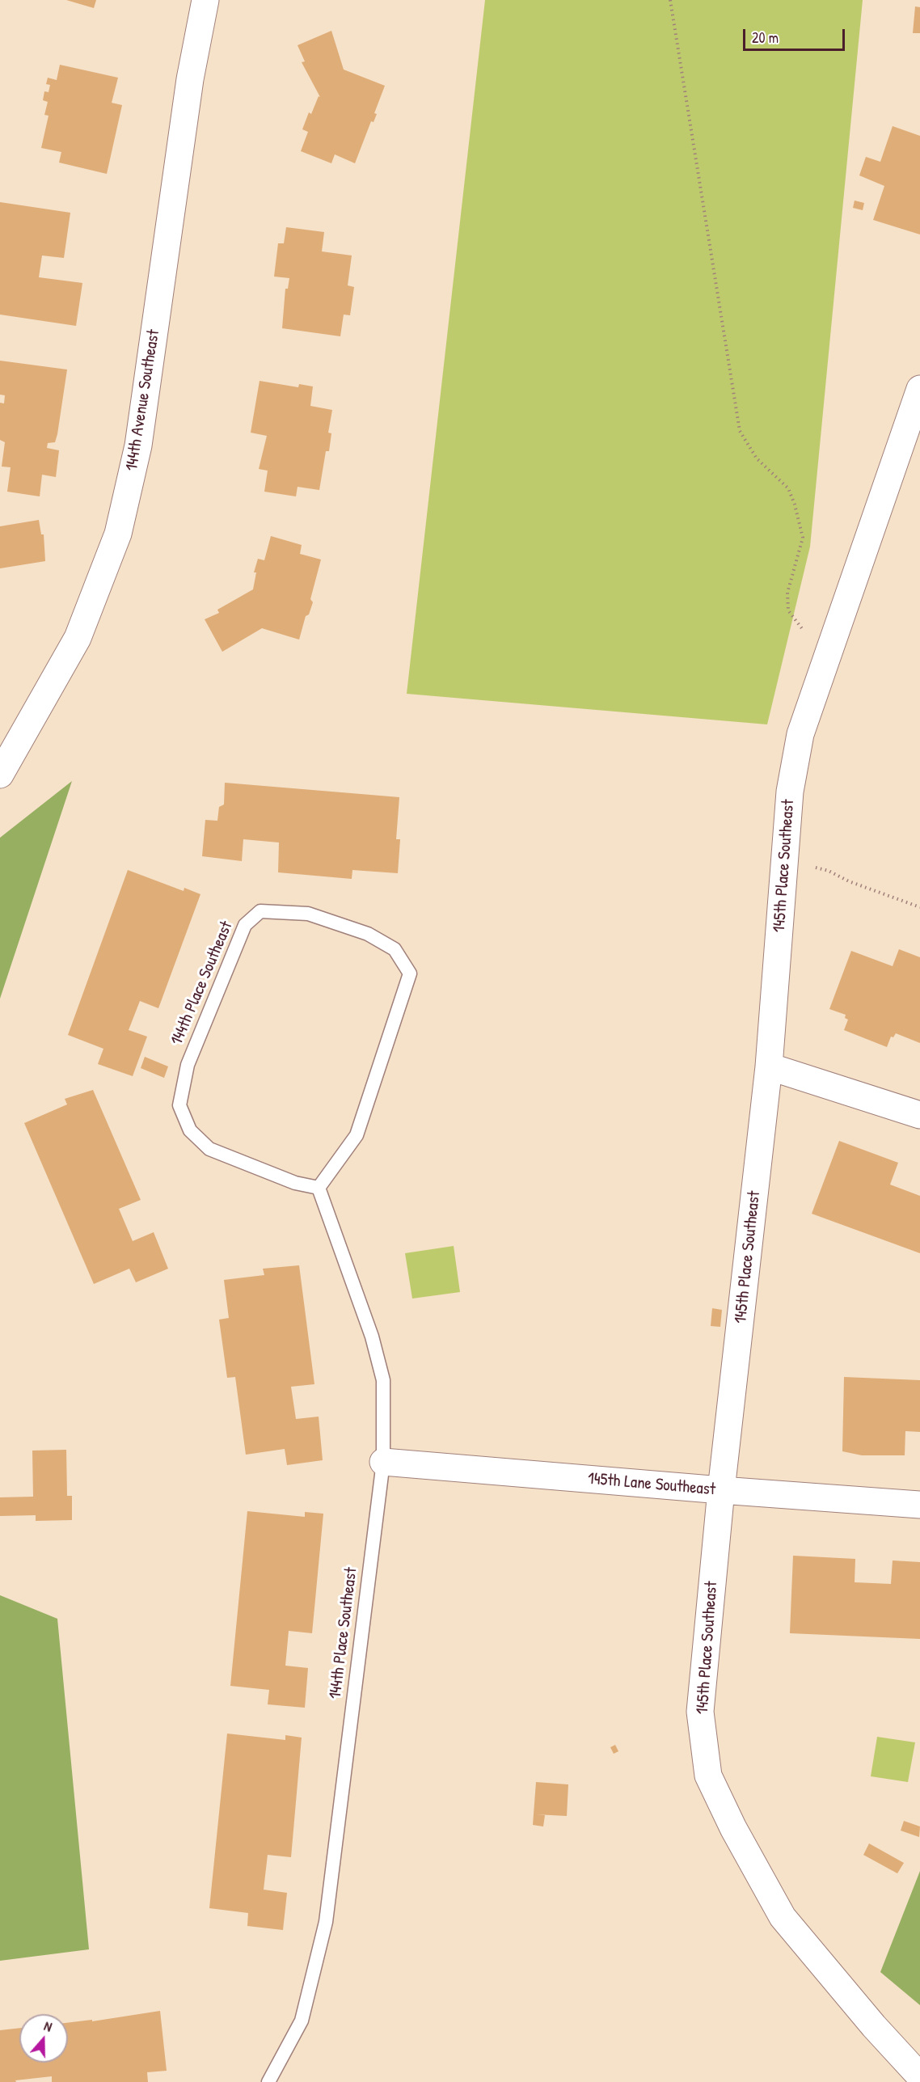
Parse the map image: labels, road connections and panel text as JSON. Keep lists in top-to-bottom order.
{
  "streets": {
    "street": ["144th Avenue Southeast", "145th Place Southeast", "145th Lane Southeast"],
    "lane": ["144th Place Southeast"]
  },
  "crossings": [
    ["145th Place Southeast", "145th Lane Southeast"],
    ["144th Place Southeast", "145th Lane Southeast"]
  ],
  "scale_bar": "20 m",
  "north": "top"
}
